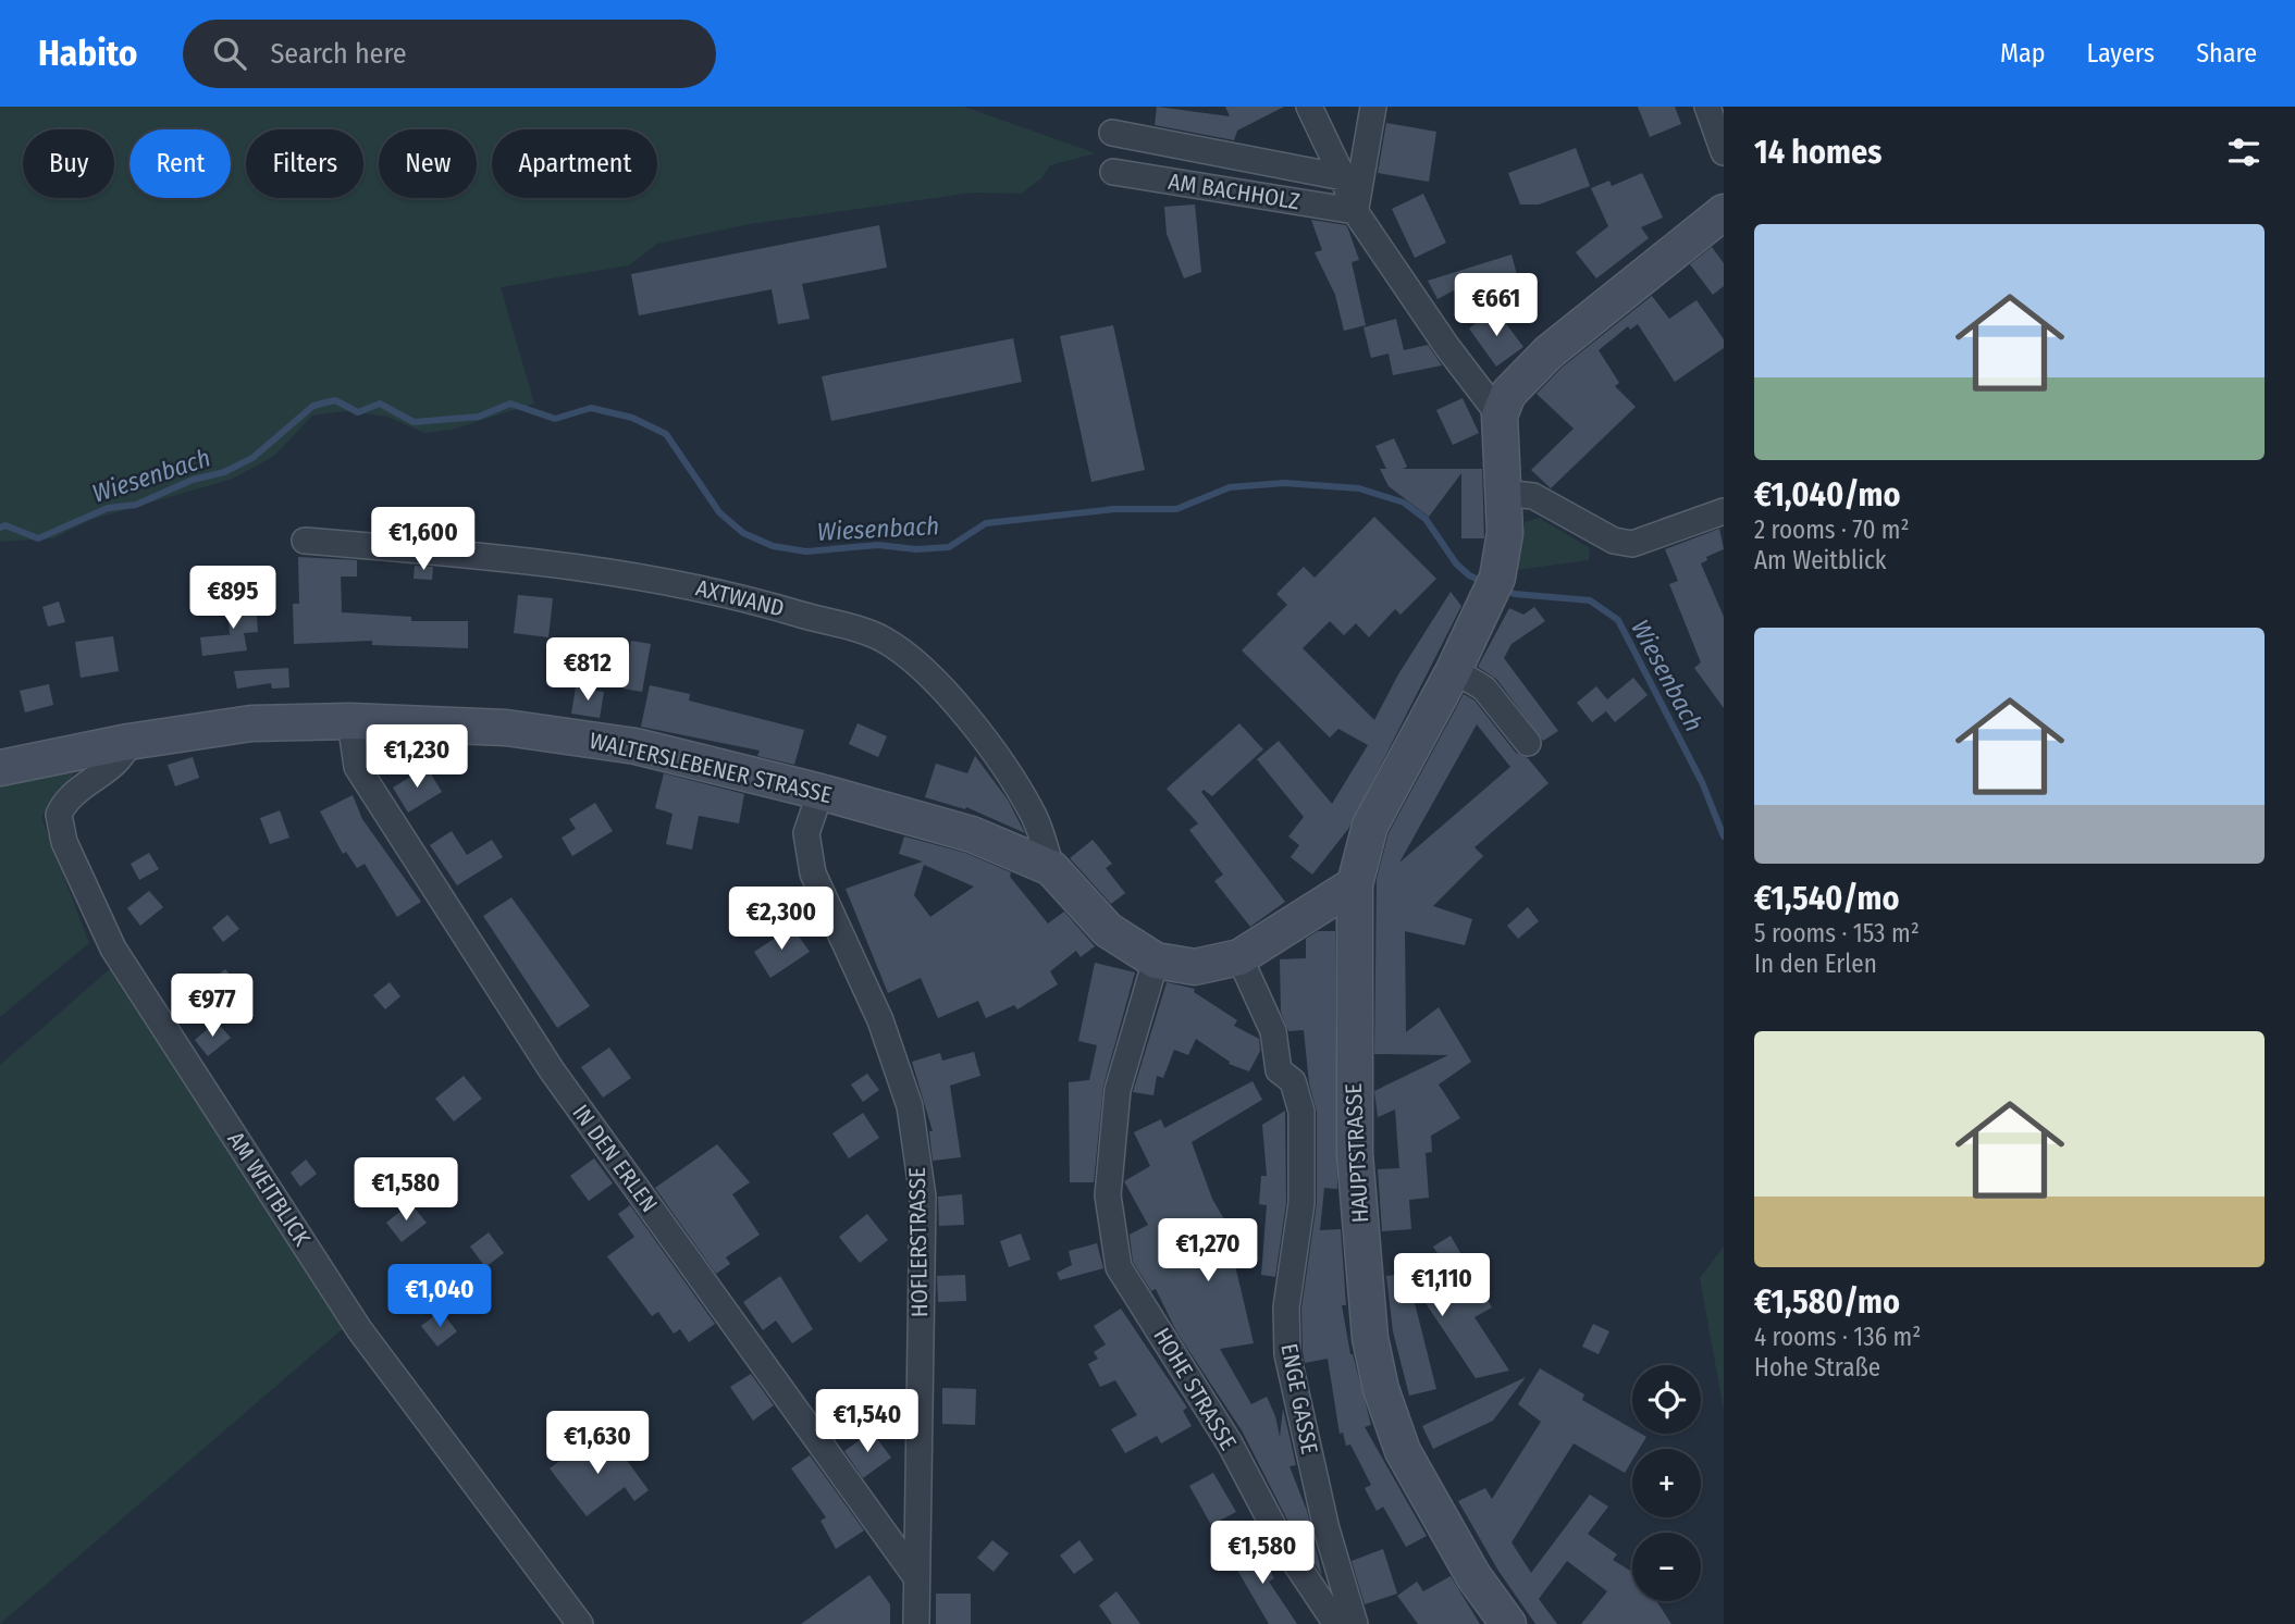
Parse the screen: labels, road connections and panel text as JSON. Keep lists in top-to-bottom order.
{
  "streets": {
    "street": [
      "AM BACHHOLZ",
      "AXTWAND",
      "WALTERSLEBENER STRASSE",
      "HAUPTSTRASSE",
      "IN DEN ERLEN",
      "AM WEITBLICK",
      "HOFLERSTRASSE",
      "HOHE STRASSE",
      "ENGE GASSE"
    ]
  },
  "crossings": [
    ["AXTWAND", "WALTERSLEBENER STRASSE"],
    ["WALTERSLEBENER STRASSE", "HAUPTSTRASSE"],
    ["WALTERSLEBENER STRASSE", "IN DEN ERLEN"],
    ["WALTERSLEBENER STRASSE", "AM WEITBLICK"],
    ["WALTERSLEBENER STRASSE", "HOFLERSTRASSE"],
    ["WALTERSLEBENER STRASSE", "HOHE STRASSE"],
    ["WALTERSLEBENER STRASSE", "ENGE GASSE"],
    ["IN DEN ERLEN", "HOFLERSTRASSE"]
  ],
  "water": ["Wiesenbach"],
  "page": {
    "header": "Habito",
    "search": "Search here",
    "nav": ["Map", "Layers", "Share"],
    "heading": "14 homes",
    "chip": [
      "Buy",
      "Rent",
      "Filters",
      "New",
      "Apartment"
    ],
    "list": [
      {
        "name": "€1,040/mo",
        "note": "2 rooms · 70 m² · Am Weitblick"
      },
      {
        "name": "€1,540/mo",
        "note": "5 rooms · 153 m² · In den Erlen"
      },
      {
        "name": "€1,580/mo",
        "note": "4 rooms · 136 m² · Hohe Straße"
      }
    ],
    "price": [
      "€661",
      "€1,600",
      "€895",
      "€812",
      "€1,230",
      "€2,300",
      "€977",
      "€1,580",
      "€1,270",
      "€1,110",
      "€1,040",
      "€1,540",
      "€1,630",
      "€1,580"
    ],
    "map_buttons": ["+", "−"]
  }
}
